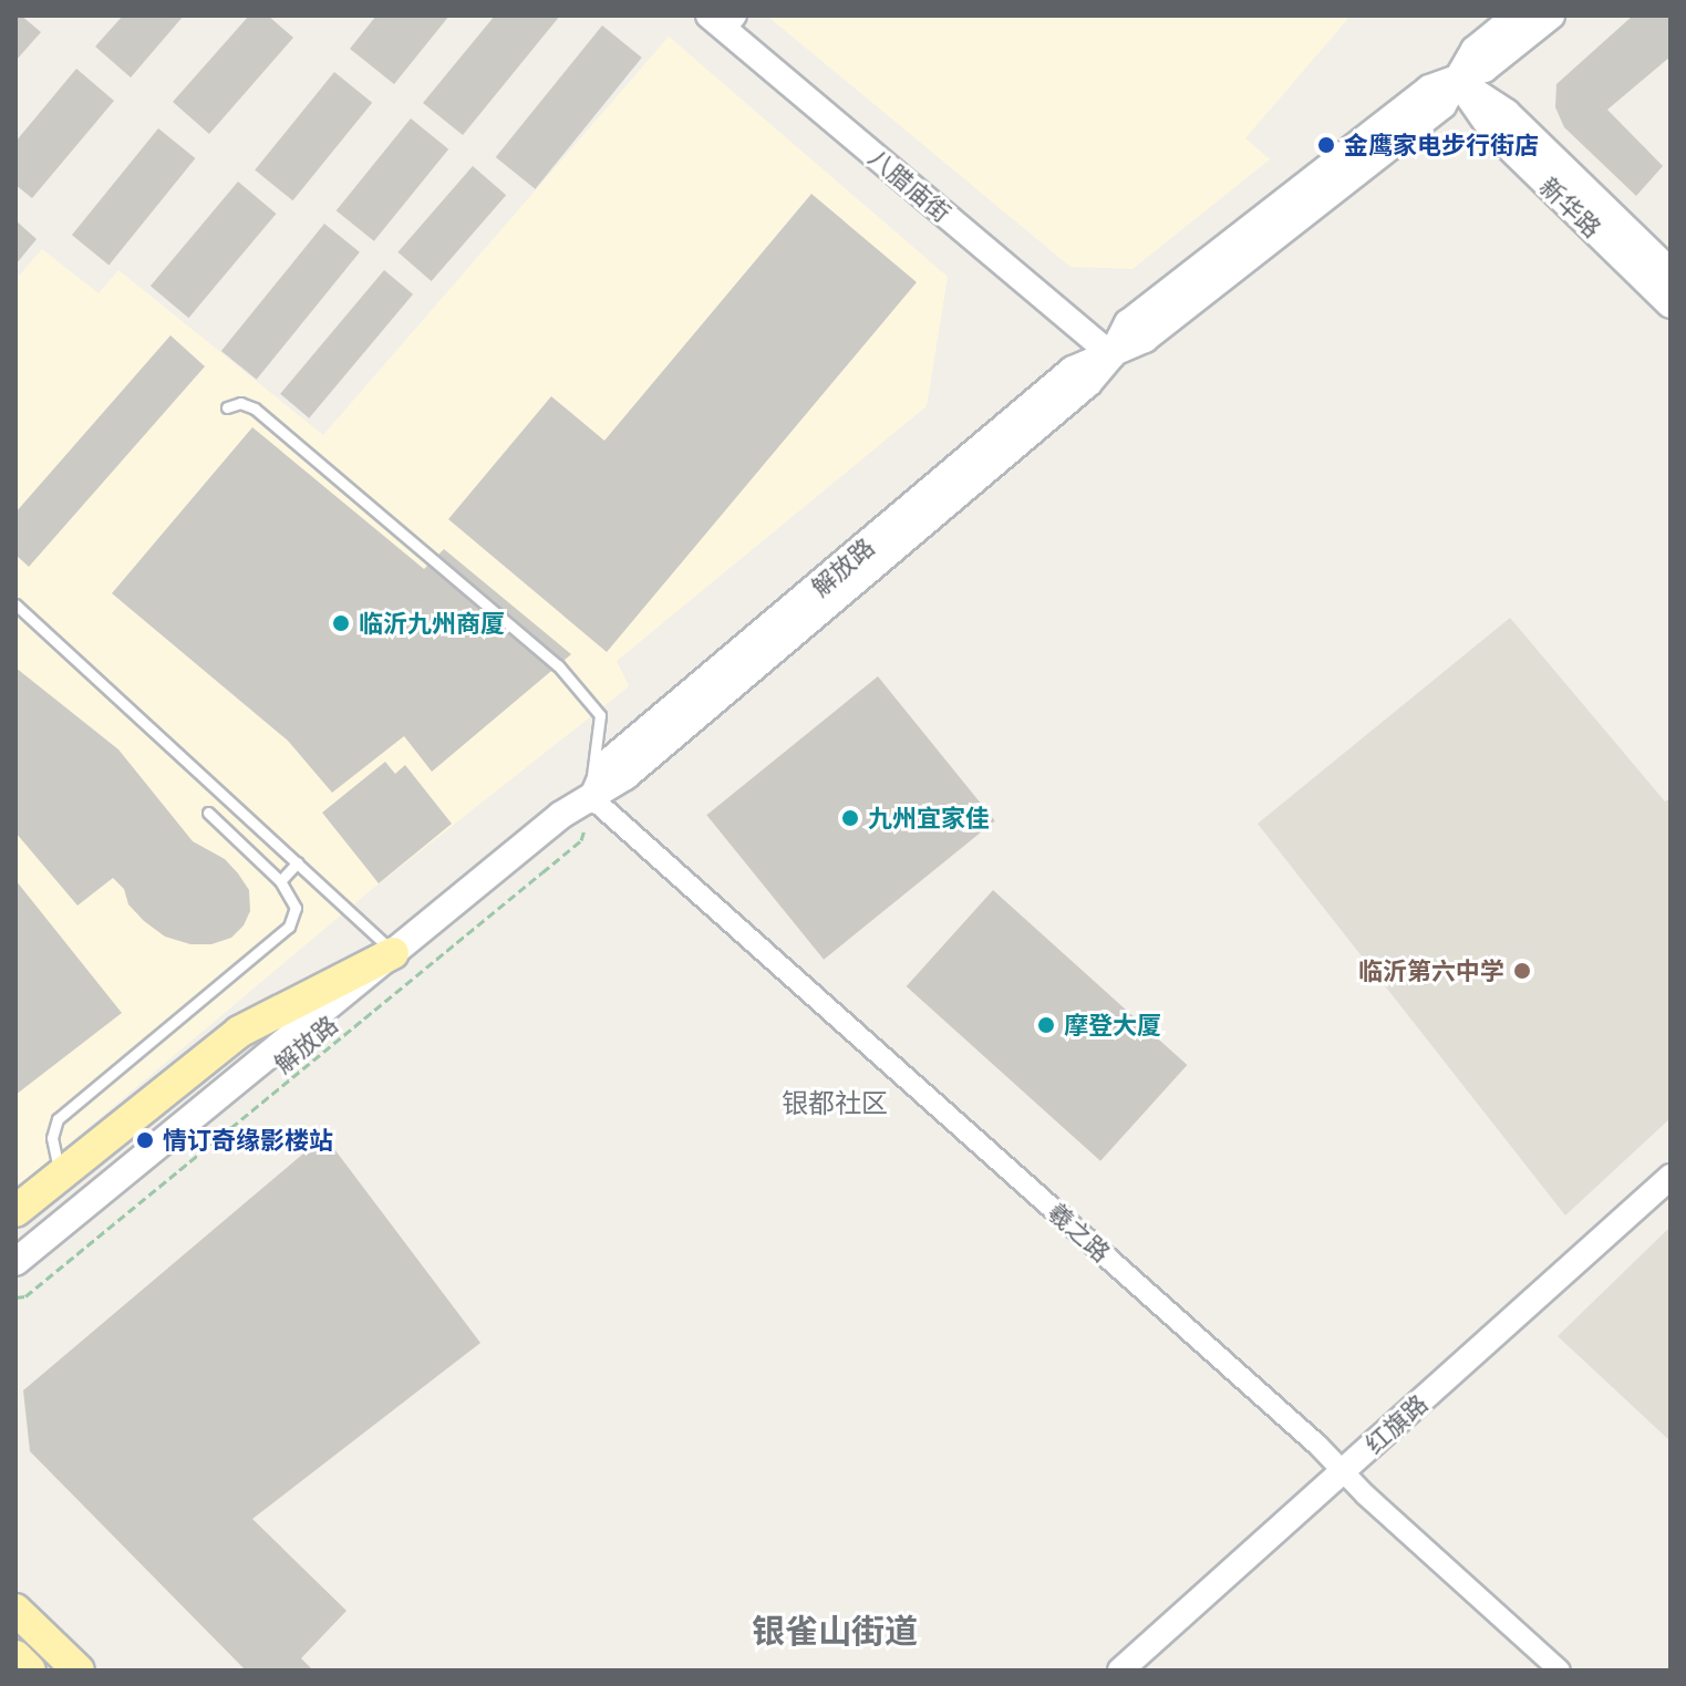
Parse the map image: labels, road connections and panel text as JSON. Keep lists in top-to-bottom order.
{
  "streets": {
    "main road": ["新华路", "解放路"],
    "street": ["八腊庙街", "羲之路", "红旗路"]
  },
  "crossings": [
    ["八腊庙街", "解放路"],
    ["解放路", "羲之路"],
    ["羲之路", "红旗路"]
  ],
  "districts": ["银都社区", "银雀山街道"],
  "places": [
    "金鹰家电步行街店",
    "临沂九州商厦",
    "九州宜家佳",
    "临沂第六中学",
    "摩登大厦",
    "情订奇缘影楼站"
  ]
}
